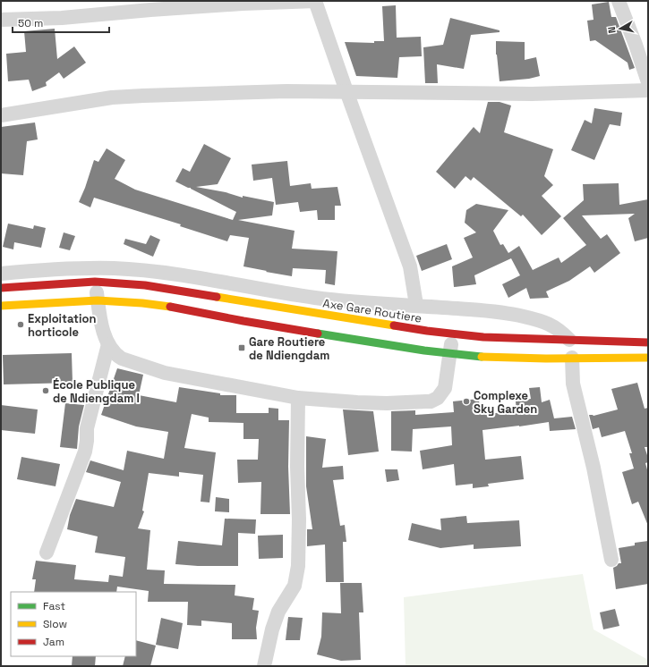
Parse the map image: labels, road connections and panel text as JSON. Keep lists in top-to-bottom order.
{
  "streets": {
    "highway": ["Axe Gare Routiere"]
  },
  "places": {
    "other": ["Exploitation horticole", "École Publique de Ndiengdam I", "Complexe Sky Garden"],
    "transit": ["Gare Routiere de Ndiengdam"]
  },
  "legend": ["Fast", "Slow", "Jam"],
  "scale_bar": "50 m",
  "north": "left"
}
